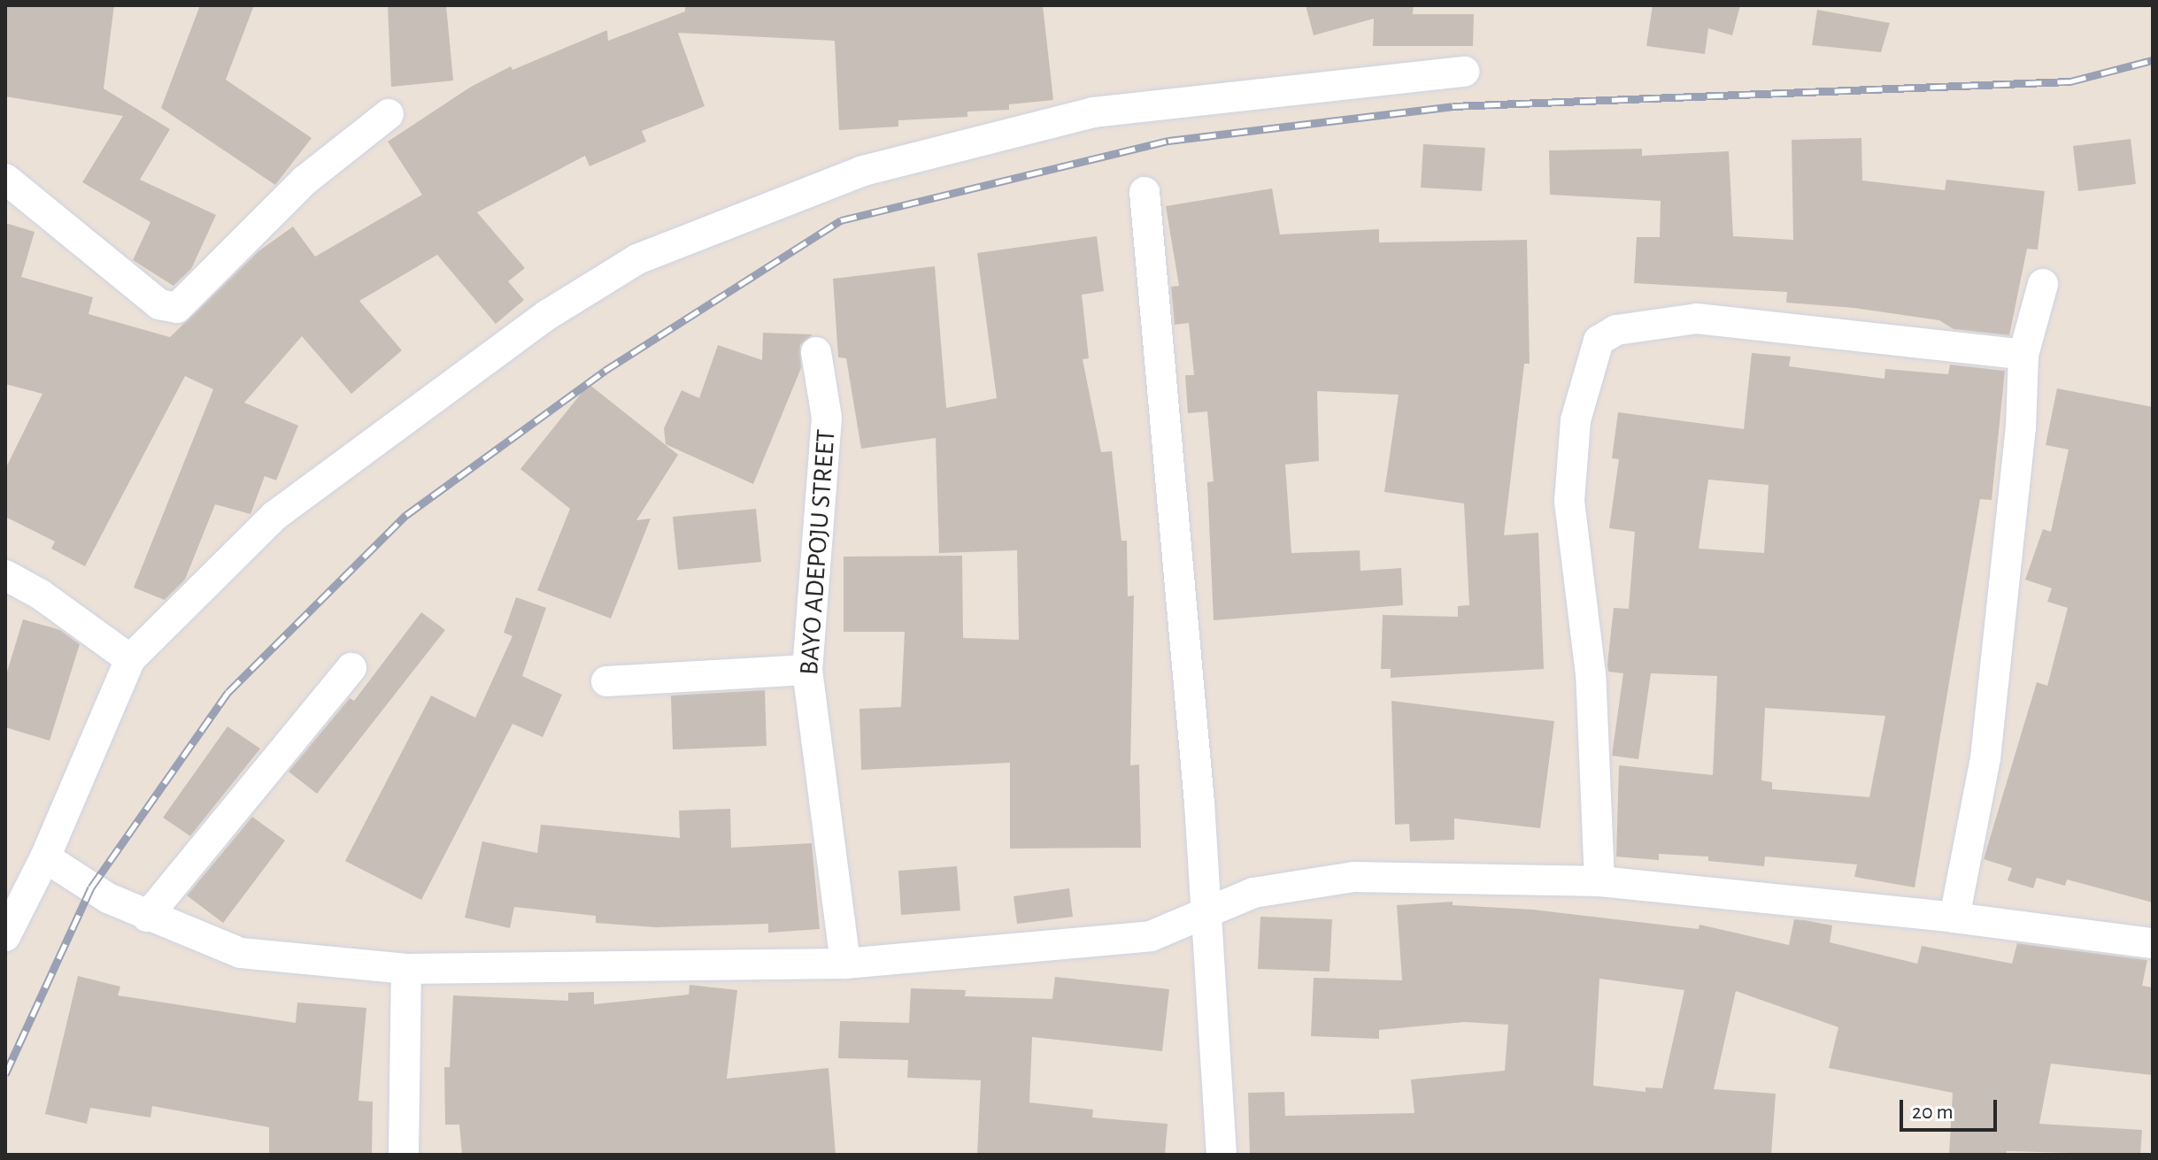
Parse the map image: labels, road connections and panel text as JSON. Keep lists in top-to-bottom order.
{
  "streets": {
    "street": ["BAYO ADEPOJU STREET"]
  },
  "scale_bar": "20 m"
}
